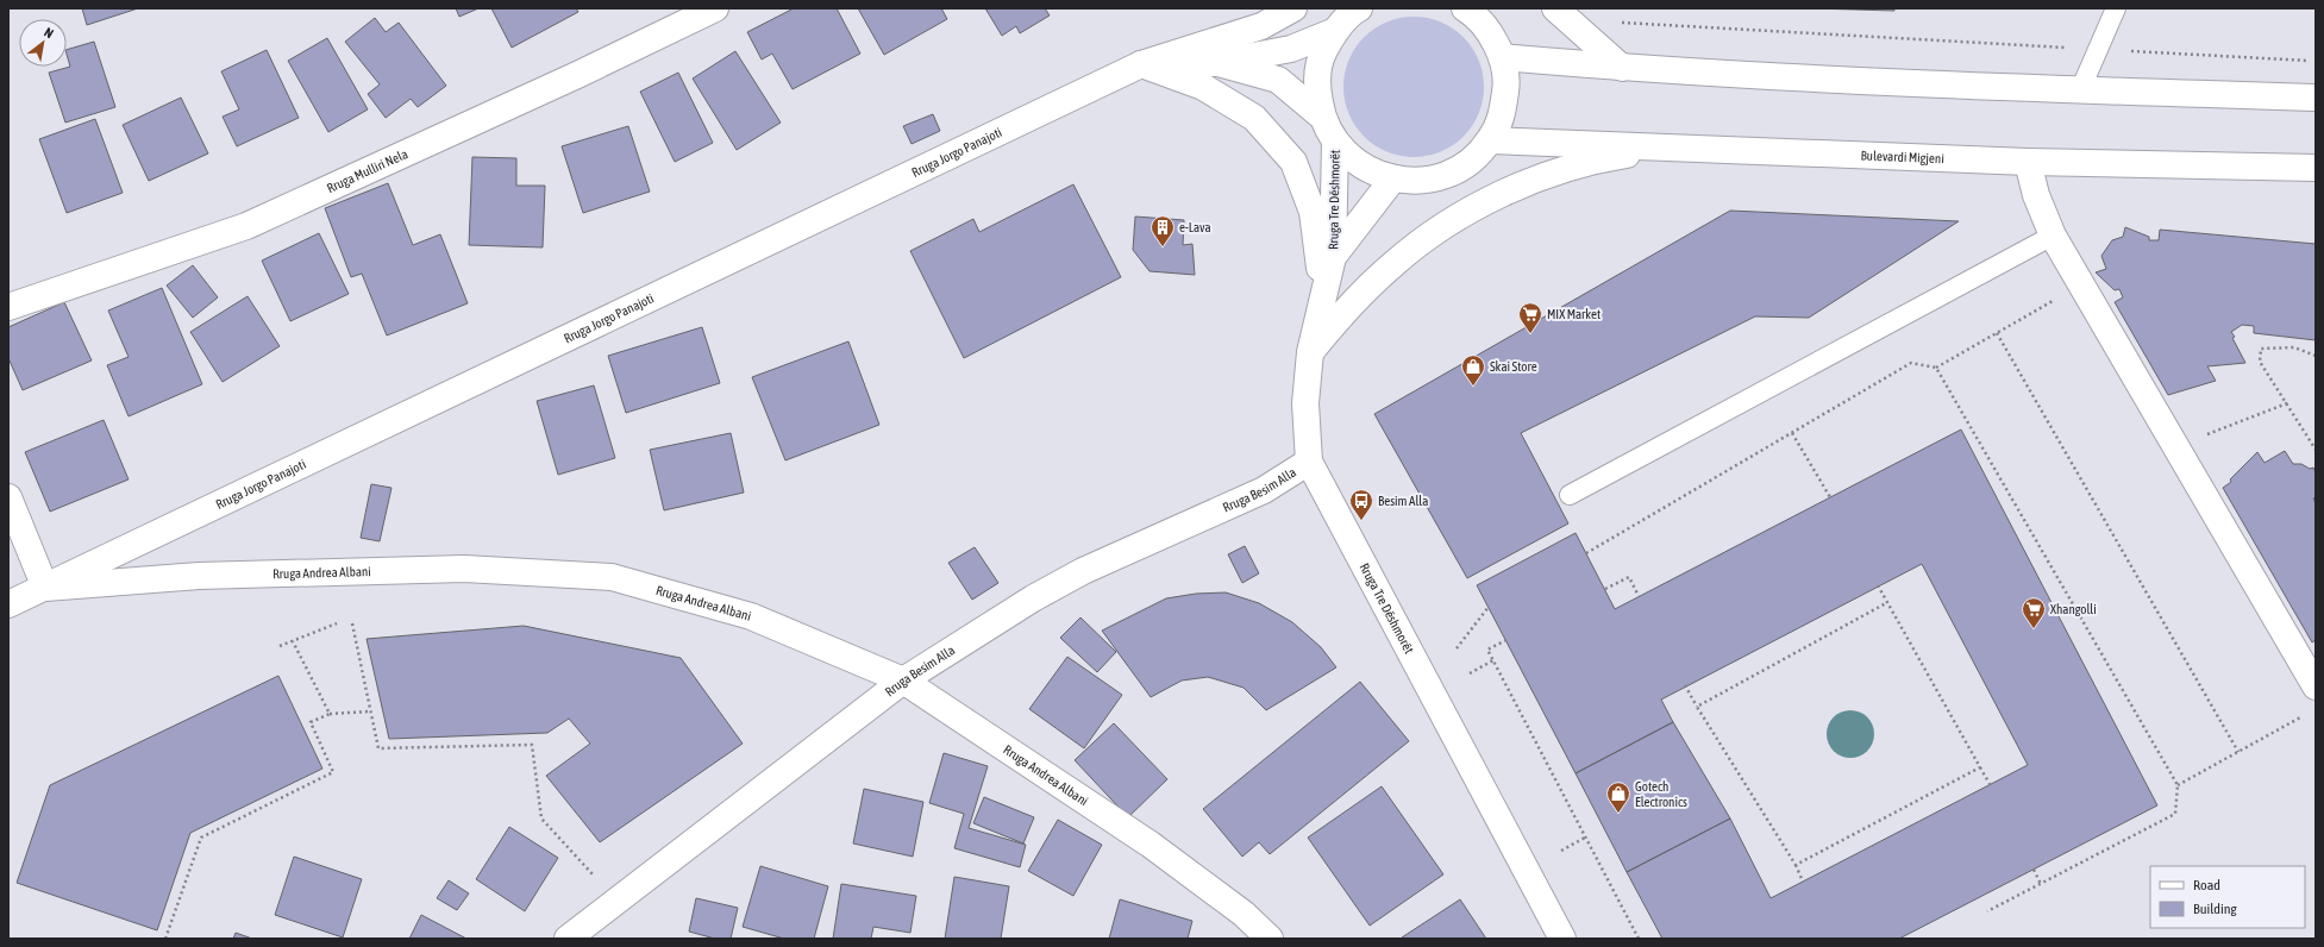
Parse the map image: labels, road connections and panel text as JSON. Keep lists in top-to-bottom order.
{
  "streets": {
    "street": [
      "Rruga Jorgo Panajoti",
      "Bulevardi Migjeni",
      "Rruga Mulliri Nela",
      "Rruga Tre Dëshmorët",
      "Rruga Besim Alla",
      "Rruga Andrea Albani"
    ]
  },
  "crossings": [
    ["Rruga Jorgo Panajoti", "Rruga Andrea Albani"],
    ["Rruga Tre Dëshmorët", "Rruga Besim Alla"],
    ["Rruga Besim Alla", "Rruga Andrea Albani"]
  ],
  "places": {
    "building": ["e-Lava"],
    "supermarket": ["MIX Market", "Xhangolli"],
    "shop": ["Skai Store", "Gotech Electronics"],
    "bus stop": ["Besim Alla"]
  },
  "legend": ["Road", "Building"],
  "north": "top right"
}
